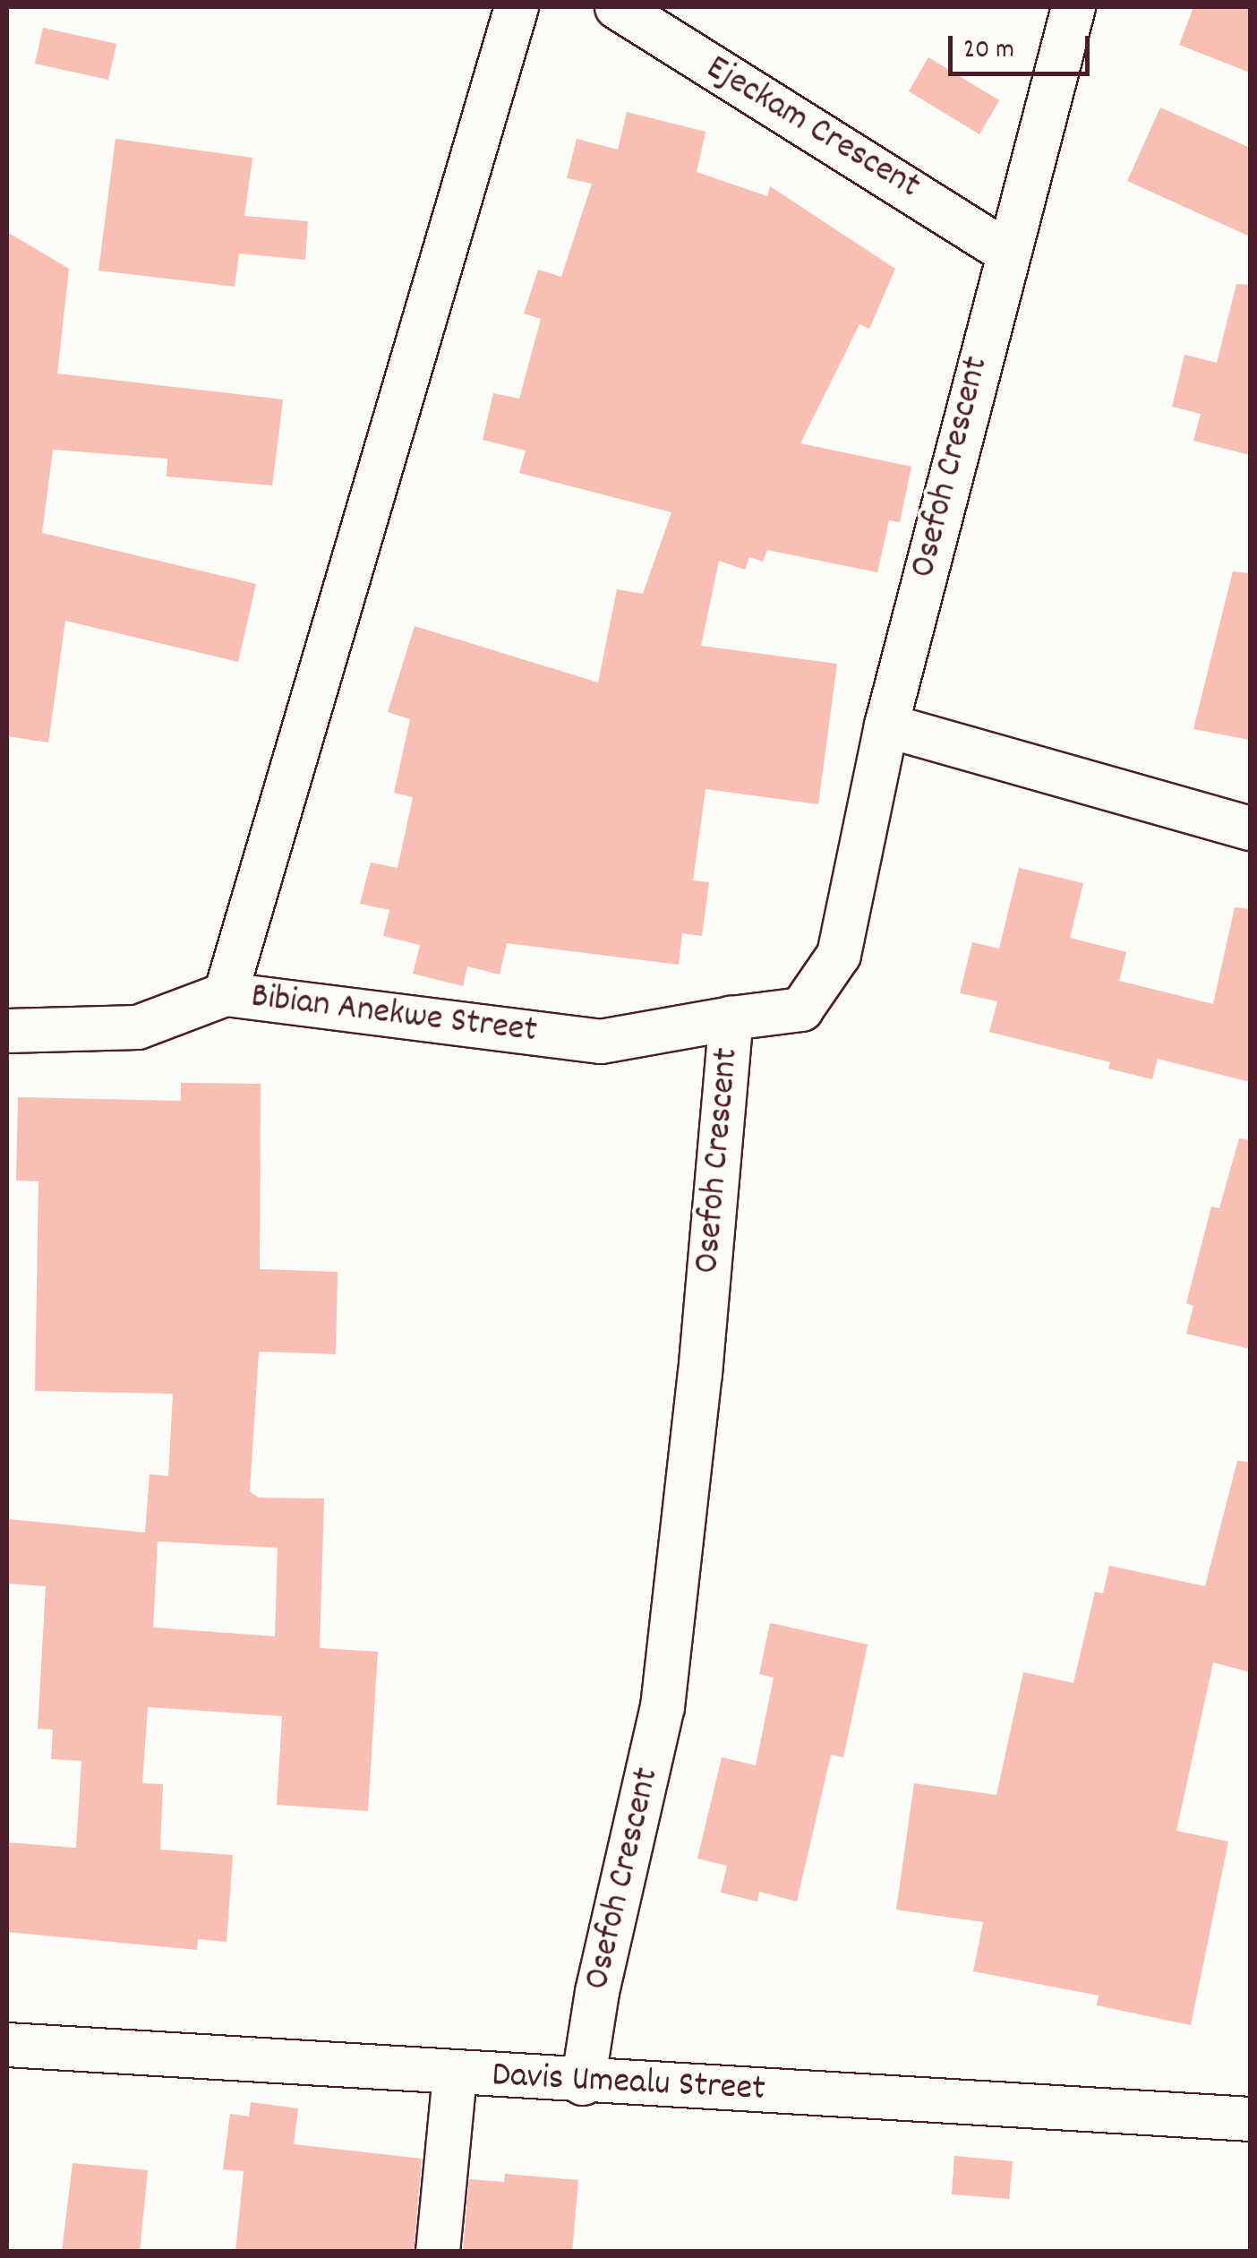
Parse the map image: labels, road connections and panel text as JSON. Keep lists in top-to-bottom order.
{
  "streets": {
    "street": [
      "Ejeckam Crescent",
      "Osefoh Crescent",
      "Bibian Anekwe Street",
      "Davis Umealu Street"
    ]
  },
  "crossings": [
    ["Ejeckam Crescent", "Osefoh Crescent"],
    ["Osefoh Crescent", "Bibian Anekwe Street"],
    ["Osefoh Crescent", "Davis Umealu Street"]
  ],
  "scale_bar": "20 m"
}
